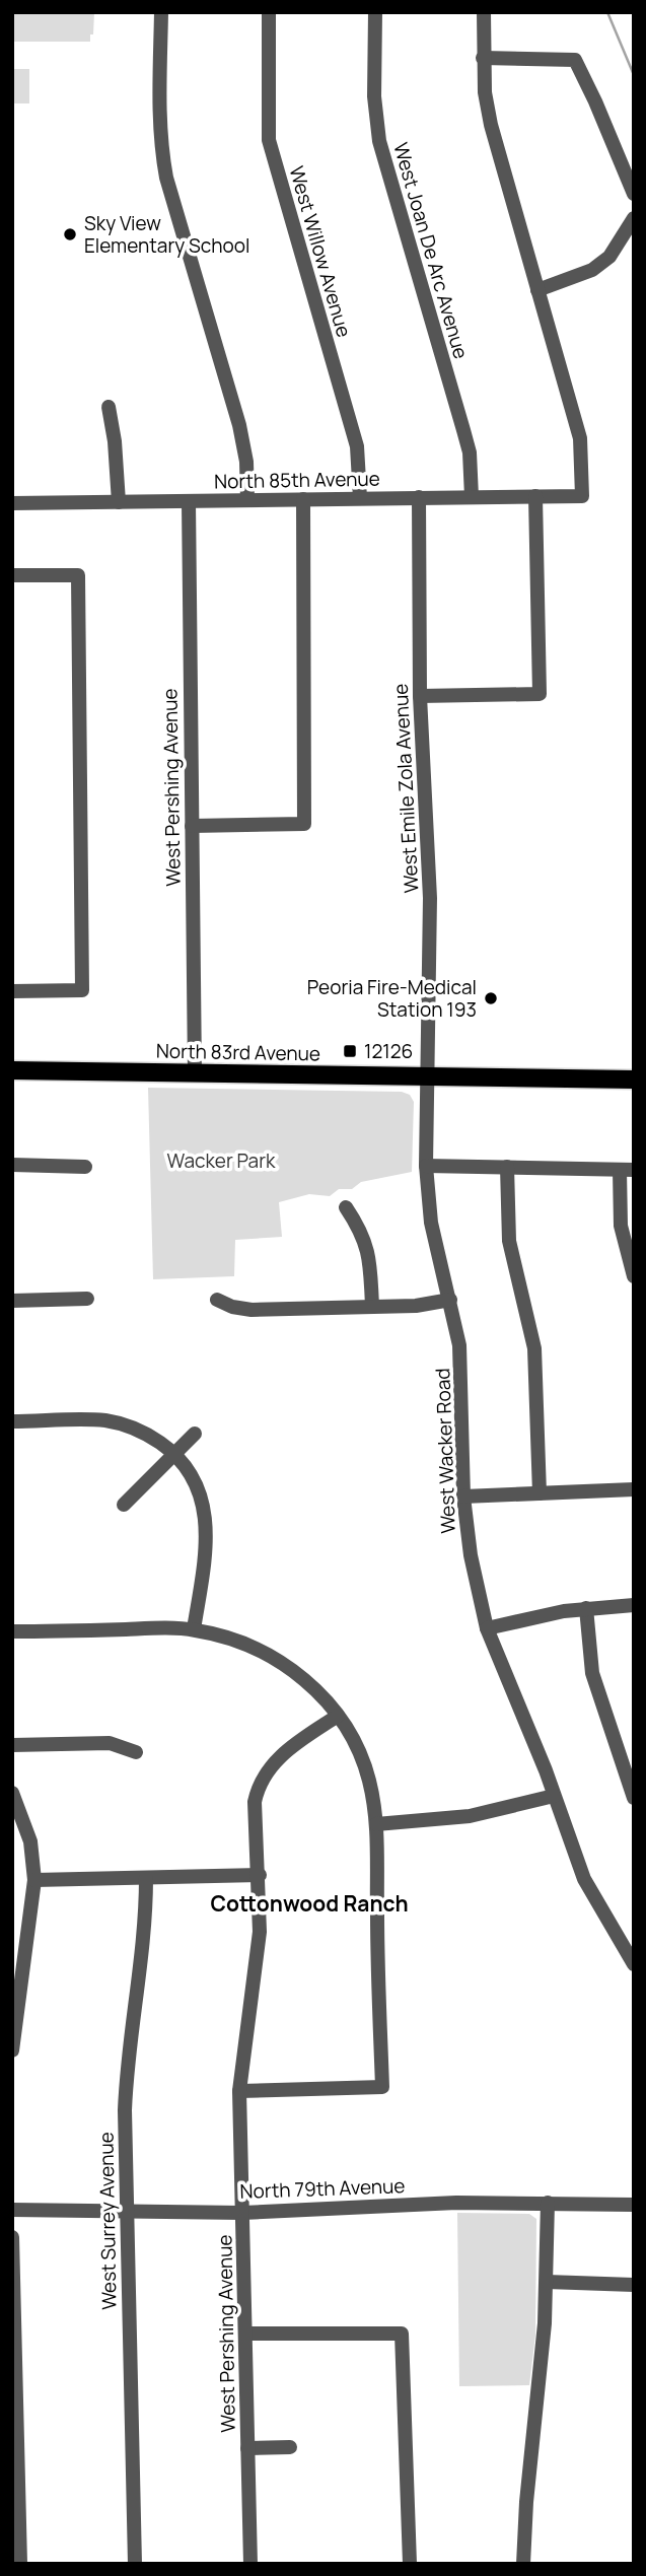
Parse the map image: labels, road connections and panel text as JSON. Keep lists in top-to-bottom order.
{
  "streets": {
    "main road": ["North 83rd Avenue"],
    "street": [
      "West Joan De Arc Avenue",
      "West Willow Avenue",
      "North 85th Avenue",
      "West Pershing Avenue",
      "West Emile Zola Avenue",
      "West Wacker Road",
      "North 79th Avenue",
      "West Surrey Avenue"
    ]
  },
  "crossings": [
    ["West Joan De Arc Avenue", "North 85th Avenue"],
    ["West Willow Avenue", "North 85th Avenue"],
    ["North 85th Avenue", "West Pershing Avenue"],
    ["North 85th Avenue", "West Emile Zola Avenue"],
    ["West Pershing Avenue", "North 83rd Avenue"],
    ["West Pershing Avenue", "North 79th Avenue"],
    ["West Emile Zola Avenue", "North 83rd Avenue"],
    ["West Emile Zola Avenue", "West Wacker Road"],
    ["North 83rd Avenue", "West Wacker Road"],
    ["North 79th Avenue", "West Surrey Avenue"]
  ],
  "districts": ["Cottonwood Ranch"],
  "parks": ["Wacker Park"],
  "places": {
    "other": ["Sky View Elementary School", "Peoria Fire-Medical Station 193"],
    "transit": ["12126"]
  }
}
